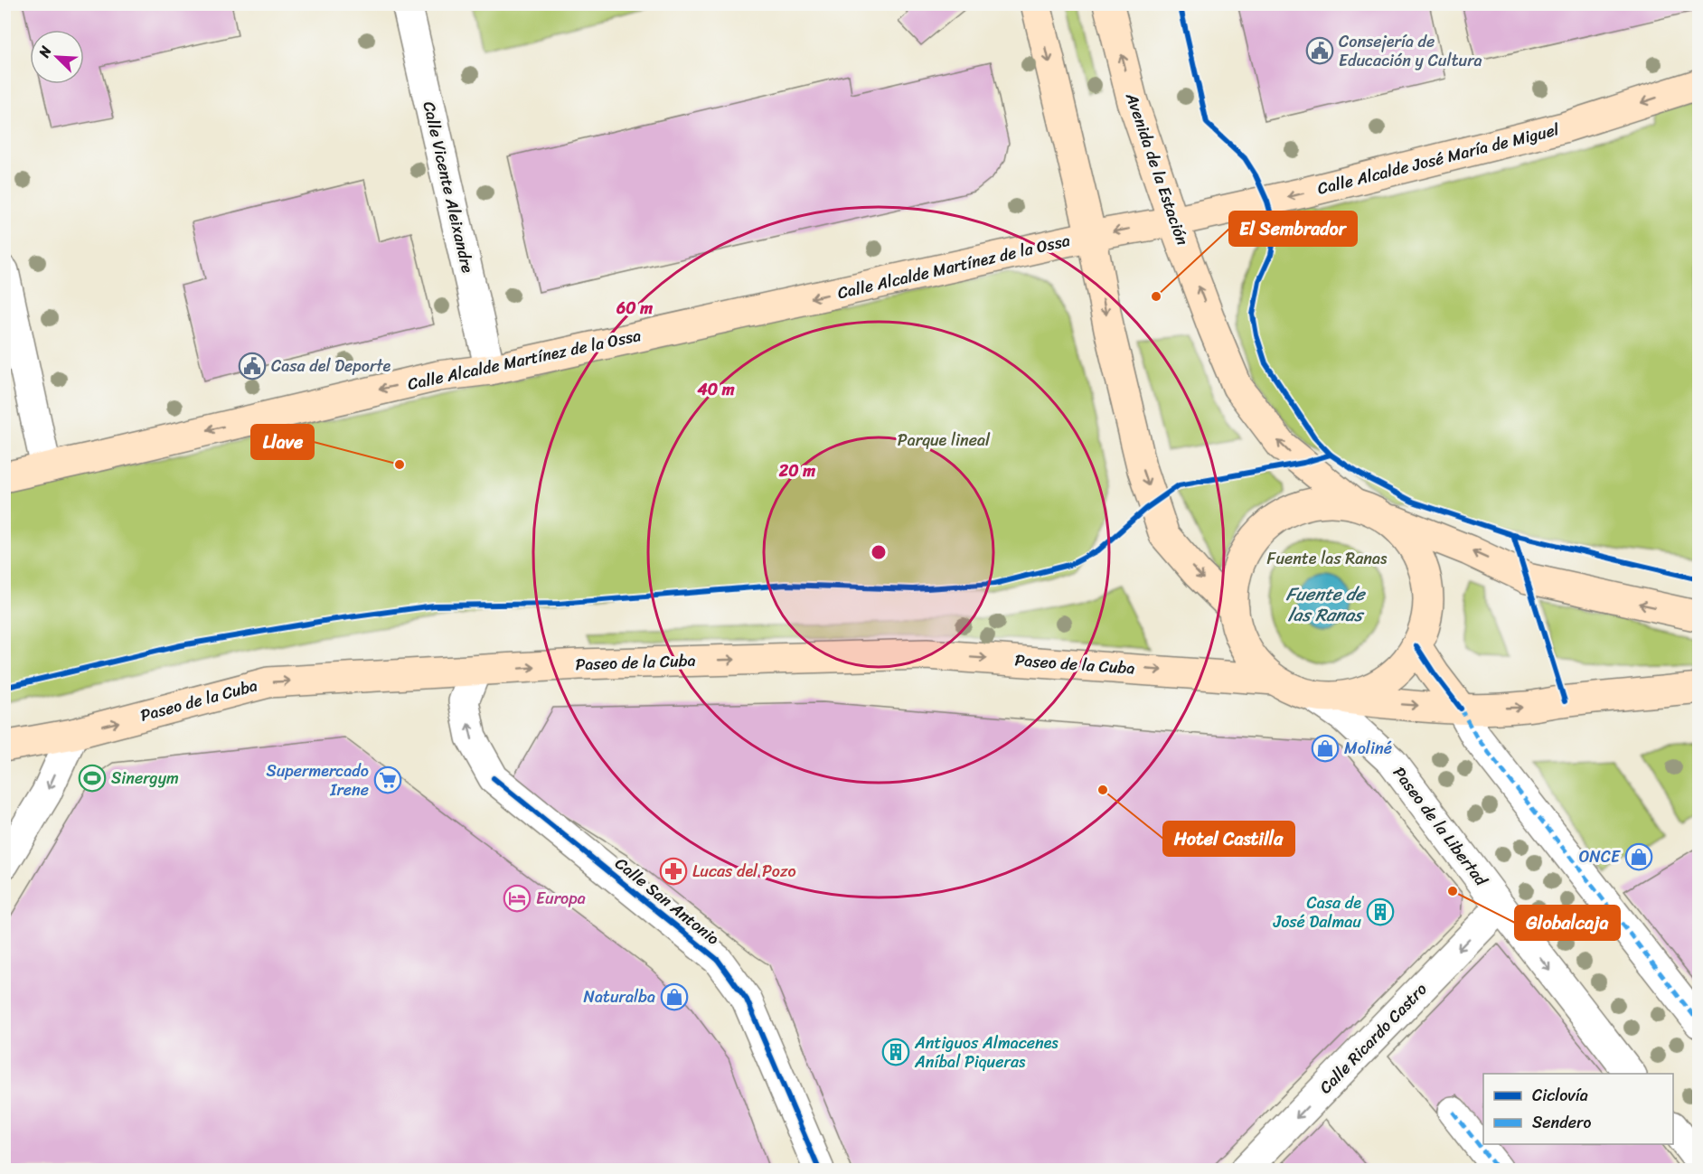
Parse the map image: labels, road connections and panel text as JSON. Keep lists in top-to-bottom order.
{
  "streets": {
    "main road": [
      "Calle Alcalde José María de Miguel",
      "Avenida de la Estación",
      "Calle Alcalde Martínez de la Ossa",
      "Paseo de la Cuba"
    ],
    "street": [
      "Calle Vicente Aleixandre",
      "Paseo de la Libertad",
      "Calle San Antonio",
      "Calle Ricardo Castro"
    ]
  },
  "crossings": [
    ["Calle Alcalde José María de Miguel", "Avenida de la Estación"],
    ["Calle Alcalde José María de Miguel", "Calle Alcalde Martínez de la Ossa"],
    ["Avenida de la Estación", "Calle Alcalde Martínez de la Ossa"],
    ["Calle Vicente Aleixandre", "Calle Alcalde Martínez de la Ossa"],
    ["Paseo de la Cuba", "Calle San Antonio"],
    ["Paseo de la Libertad", "Calle Ricardo Castro"]
  ],
  "one_way": [
    "Calle Alcalde José María de Miguel",
    "Calle Alcalde Martínez de la Ossa",
    "Paseo de la Cuba",
    "Calle San Antonio",
    "Calle Ricardo Castro"
  ],
  "water": ["Fuente de las Ranas"],
  "parks": ["Parque lineal", "Fuente las Ranas"],
  "places": {
    "public building": ["Consejería de Educación y Cultura", "Casa del Deporte"],
    "other": [
      "El Sembrador",
      "Llave",
      "Hotel Castilla",
      "Globalcaja"
    ],
    "shop": ["Moliné", "ONCE", "Naturalba"],
    "sports": ["Sinergym"],
    "supermarket": ["Supermercado Irene"],
    "pharmacy": ["Lucas del Pozo"],
    "hotel": ["Europa"],
    "building": ["Casa de José Dalmau", "Antiguos Almacenes Aníbal Piqueras"]
  },
  "legend": ["Ciclovía", "Sendero"],
  "north": "top left",
  "rings": ["60 m", "40 m", "20 m"]
}
